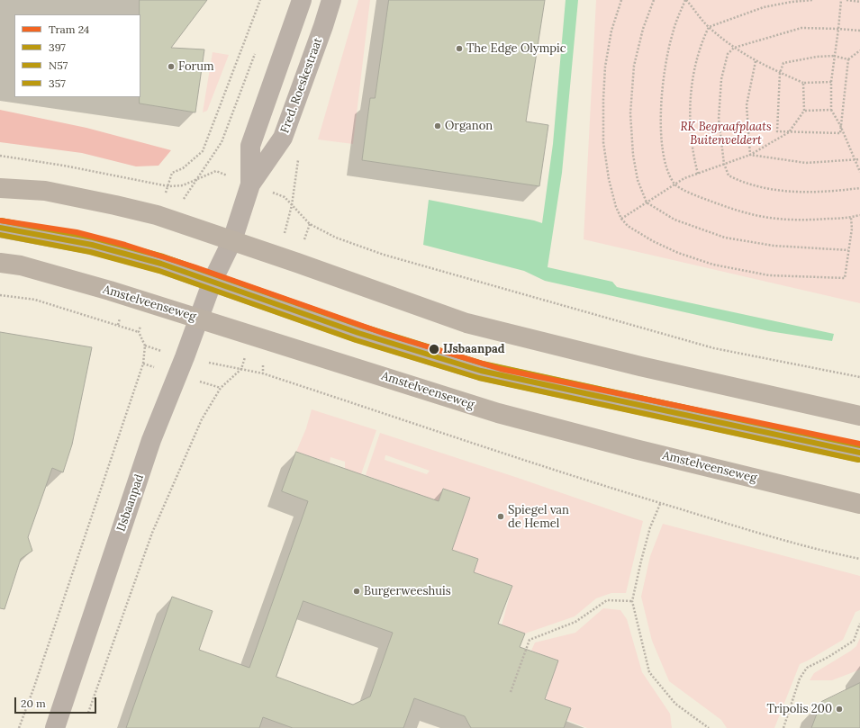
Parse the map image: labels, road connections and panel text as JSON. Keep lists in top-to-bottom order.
{
  "streets": {
    "main road": ["Amstelveenseweg"],
    "street": ["Fred. Roeskestraat", "IJsbaanpad"]
  },
  "crossings": [
    ["Fred. Roeskestraat", "IJsbaanpad"],
    ["Amstelveenseweg", "IJsbaanpad"]
  ],
  "parks": ["RK Begraafplaats Buitenveldert"],
  "places": [
    "The Edge Olympic",
    "Forum",
    "Organon",
    "IJsbaanpad",
    "Spiegel van de Hemel",
    "Burgerweeshuis",
    "Tripolis 200"
  ],
  "lines": [
    "tram line 24",
    "transit line 357",
    "transit line 397",
    "transit line N57"
  ],
  "legend": [
    "Tram 24",
    "397",
    "N57",
    "357"
  ],
  "scale_bar": "20 m"
}
